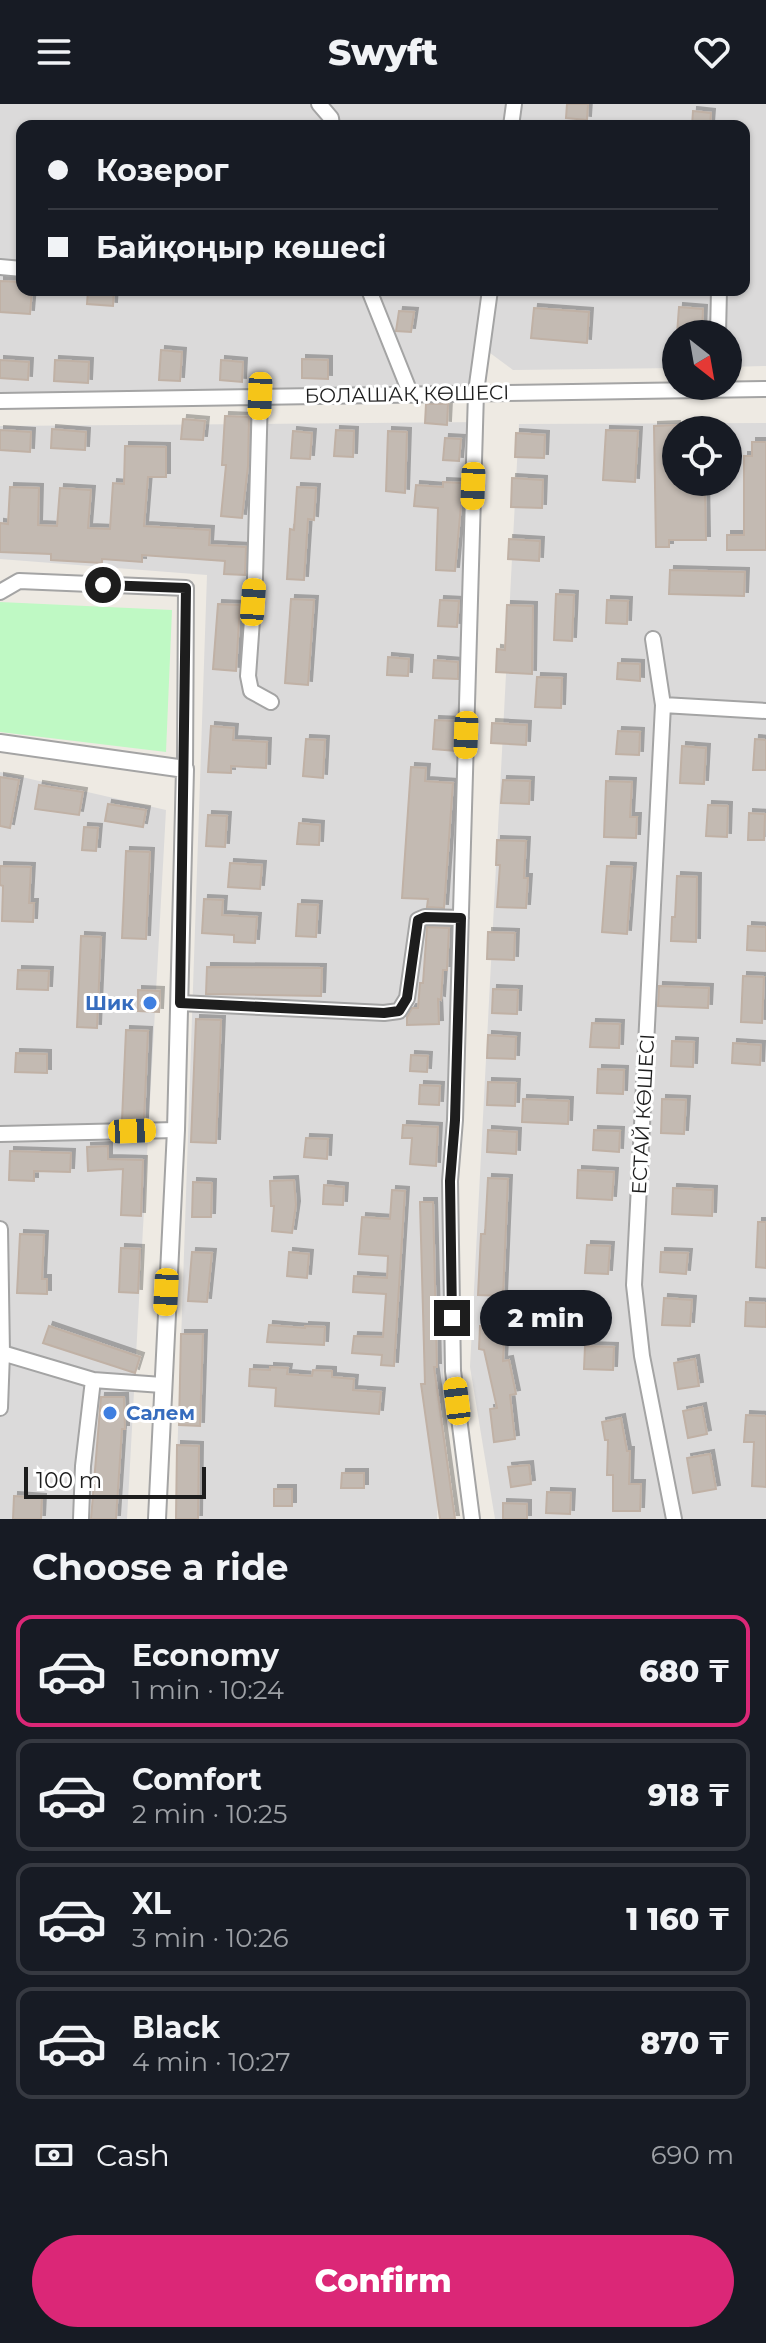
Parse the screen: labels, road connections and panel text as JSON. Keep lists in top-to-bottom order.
{
  "streets": {
    "street": ["БОЛАШАҚ КӨШЕСІ", "ЕСТАЙ КӨШЕСІ"]
  },
  "places": ["Шик", "Салем"],
  "scale_bar": "100 m",
  "north": "bottom right",
  "page": {
    "header": "Swyft",
    "banner": ["Козерог", "Байқоңыр көшесі"],
    "bubble": "2 min",
    "scale": "100 m",
    "heading": "Choose a ride",
    "list": [
      {
        "name": "Economy",
        "note": "1 min · 10:24",
        "value": "680 ₸"
      },
      {
        "name": "Comfort",
        "note": "2 min · 10:25",
        "value": "918 ₸"
      },
      {
        "name": "XL",
        "note": "3 min · 10:26",
        "value": "1 160 ₸"
      },
      {
        "name": "Black",
        "note": "4 min · 10:27",
        "value": "870 ₸"
      }
    ],
    "pay": ["Cash", "690 m"],
    "buttons": "Confirm"
  }
}
